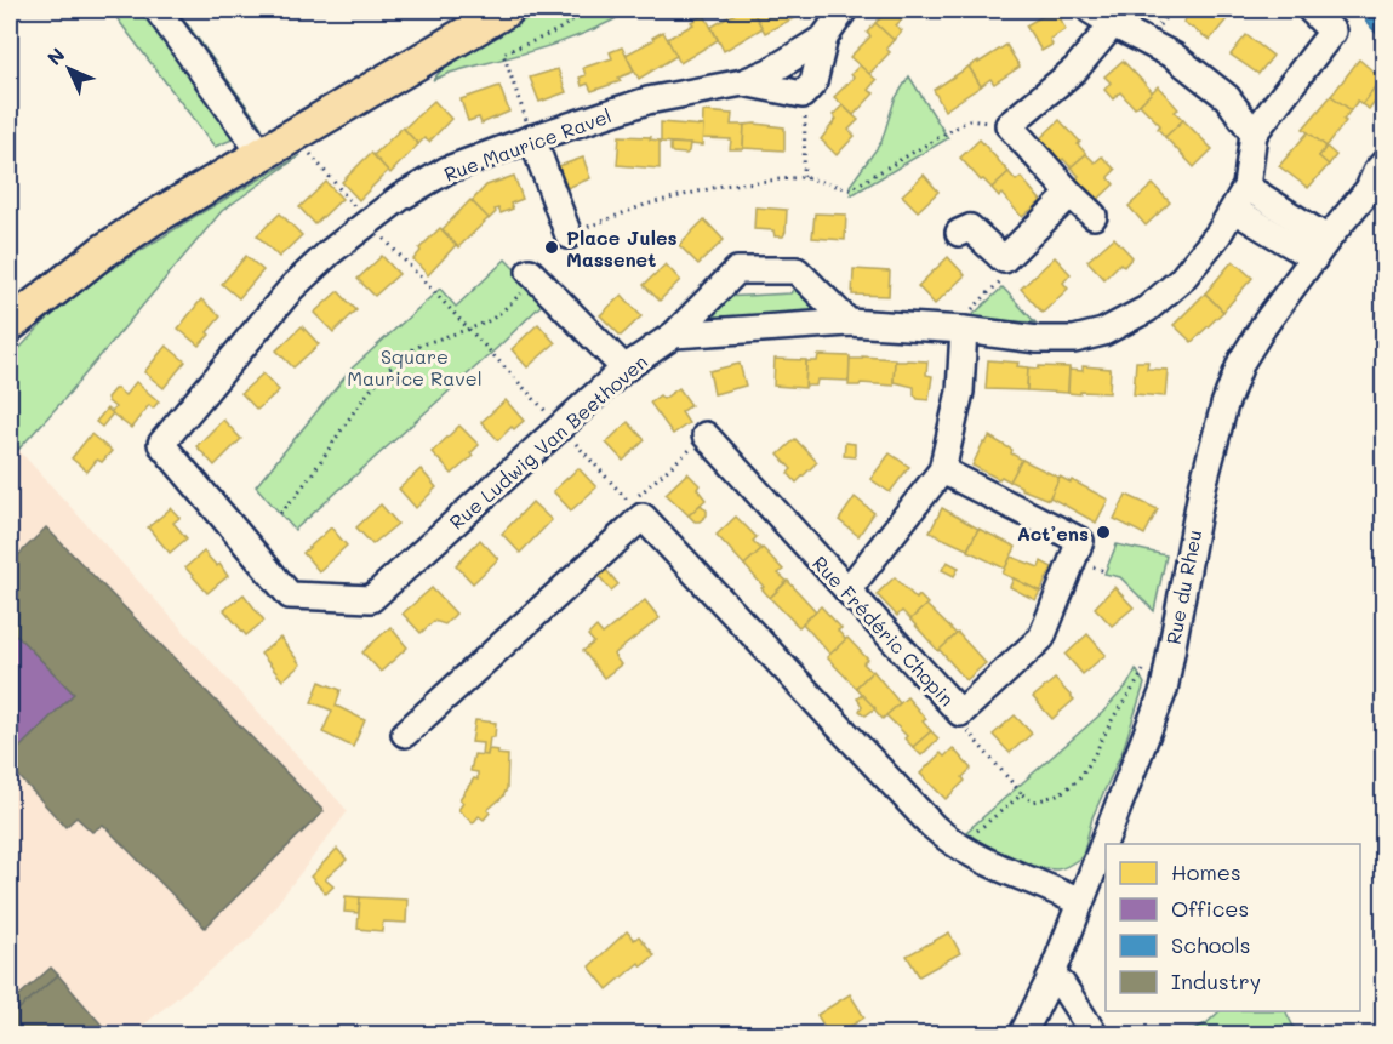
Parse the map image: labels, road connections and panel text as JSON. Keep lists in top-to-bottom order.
{
  "streets": {
    "street": [
      "Rue Maurice Ravel",
      "Rue Ludwig Van Beethoven",
      "Rue du Rheu",
      "Rue Frédéric Chopin"
    ]
  },
  "crossings": [
    ["Rue Maurice Ravel", "Rue Ludwig Van Beethoven"]
  ],
  "parks": ["Square Maurice Ravel"],
  "places": ["Place Jules Massenet", "Act’ens"],
  "legend": [
    "Homes",
    "Offices",
    "Schools",
    "Industry"
  ],
  "north": "top left"
}
